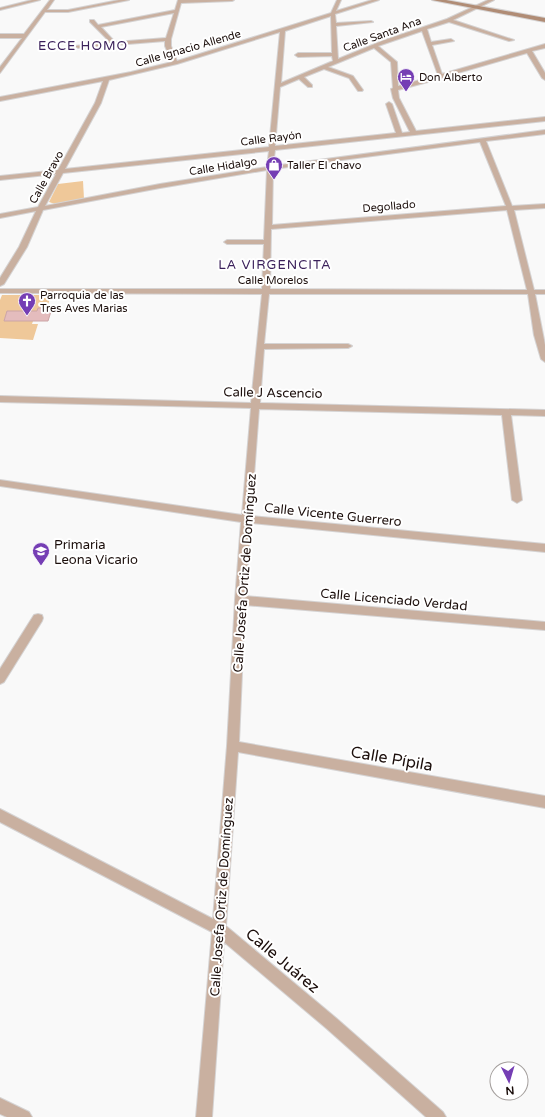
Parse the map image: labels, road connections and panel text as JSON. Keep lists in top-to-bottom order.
{
  "streets": {
    "street": [
      "Calle Santa Ana",
      "Calle Ignacio Allende",
      "Calle Rayón",
      "Calle Hidalgo",
      "Calle Bravo",
      "Degollado",
      "Calle Morelos",
      "Calle J Ascencio",
      "Calle Vicente Guerrero",
      "Calle Josefa Ortiz de Domínguez",
      "Calle Licenciado Verdad",
      "Calle Pípila",
      "Calle Juárez"
    ]
  },
  "crossings": [
    ["Calle Santa Ana", "Calle Josefa Ortiz de Domínguez"],
    ["Calle Ignacio Allende", "Calle Bravo"],
    ["Calle Ignacio Allende", "Calle Josefa Ortiz de Domínguez"],
    ["Calle Rayón", "Calle Bravo"],
    ["Calle Rayón", "Calle Josefa Ortiz de Domínguez"],
    ["Calle Hidalgo", "Calle Bravo"],
    ["Calle Hidalgo", "Calle Josefa Ortiz de Domínguez"],
    ["Degollado", "Calle Josefa Ortiz de Domínguez"],
    ["Calle Morelos", "Calle Josefa Ortiz de Domínguez"],
    ["Calle J Ascencio", "Calle Josefa Ortiz de Domínguez"],
    ["Calle Vicente Guerrero", "Calle Josefa Ortiz de Domínguez"],
    ["Calle Josefa Ortiz de Domínguez", "Calle Licenciado Verdad"],
    ["Calle Josefa Ortiz de Domínguez", "Calle Pípila"],
    ["Calle Josefa Ortiz de Domínguez", "Calle Juárez"]
  ],
  "districts": ["ECCE HOMO", "LA VIRGENCITA"],
  "places": {
    "hotel": ["Don Alberto"],
    "shop": ["Taller El chavo"],
    "church": ["Parroquia de las Tres Aves Marias"],
    "school or university": ["Primaria Leona Vicario"]
  },
  "north": "bottom"
}
